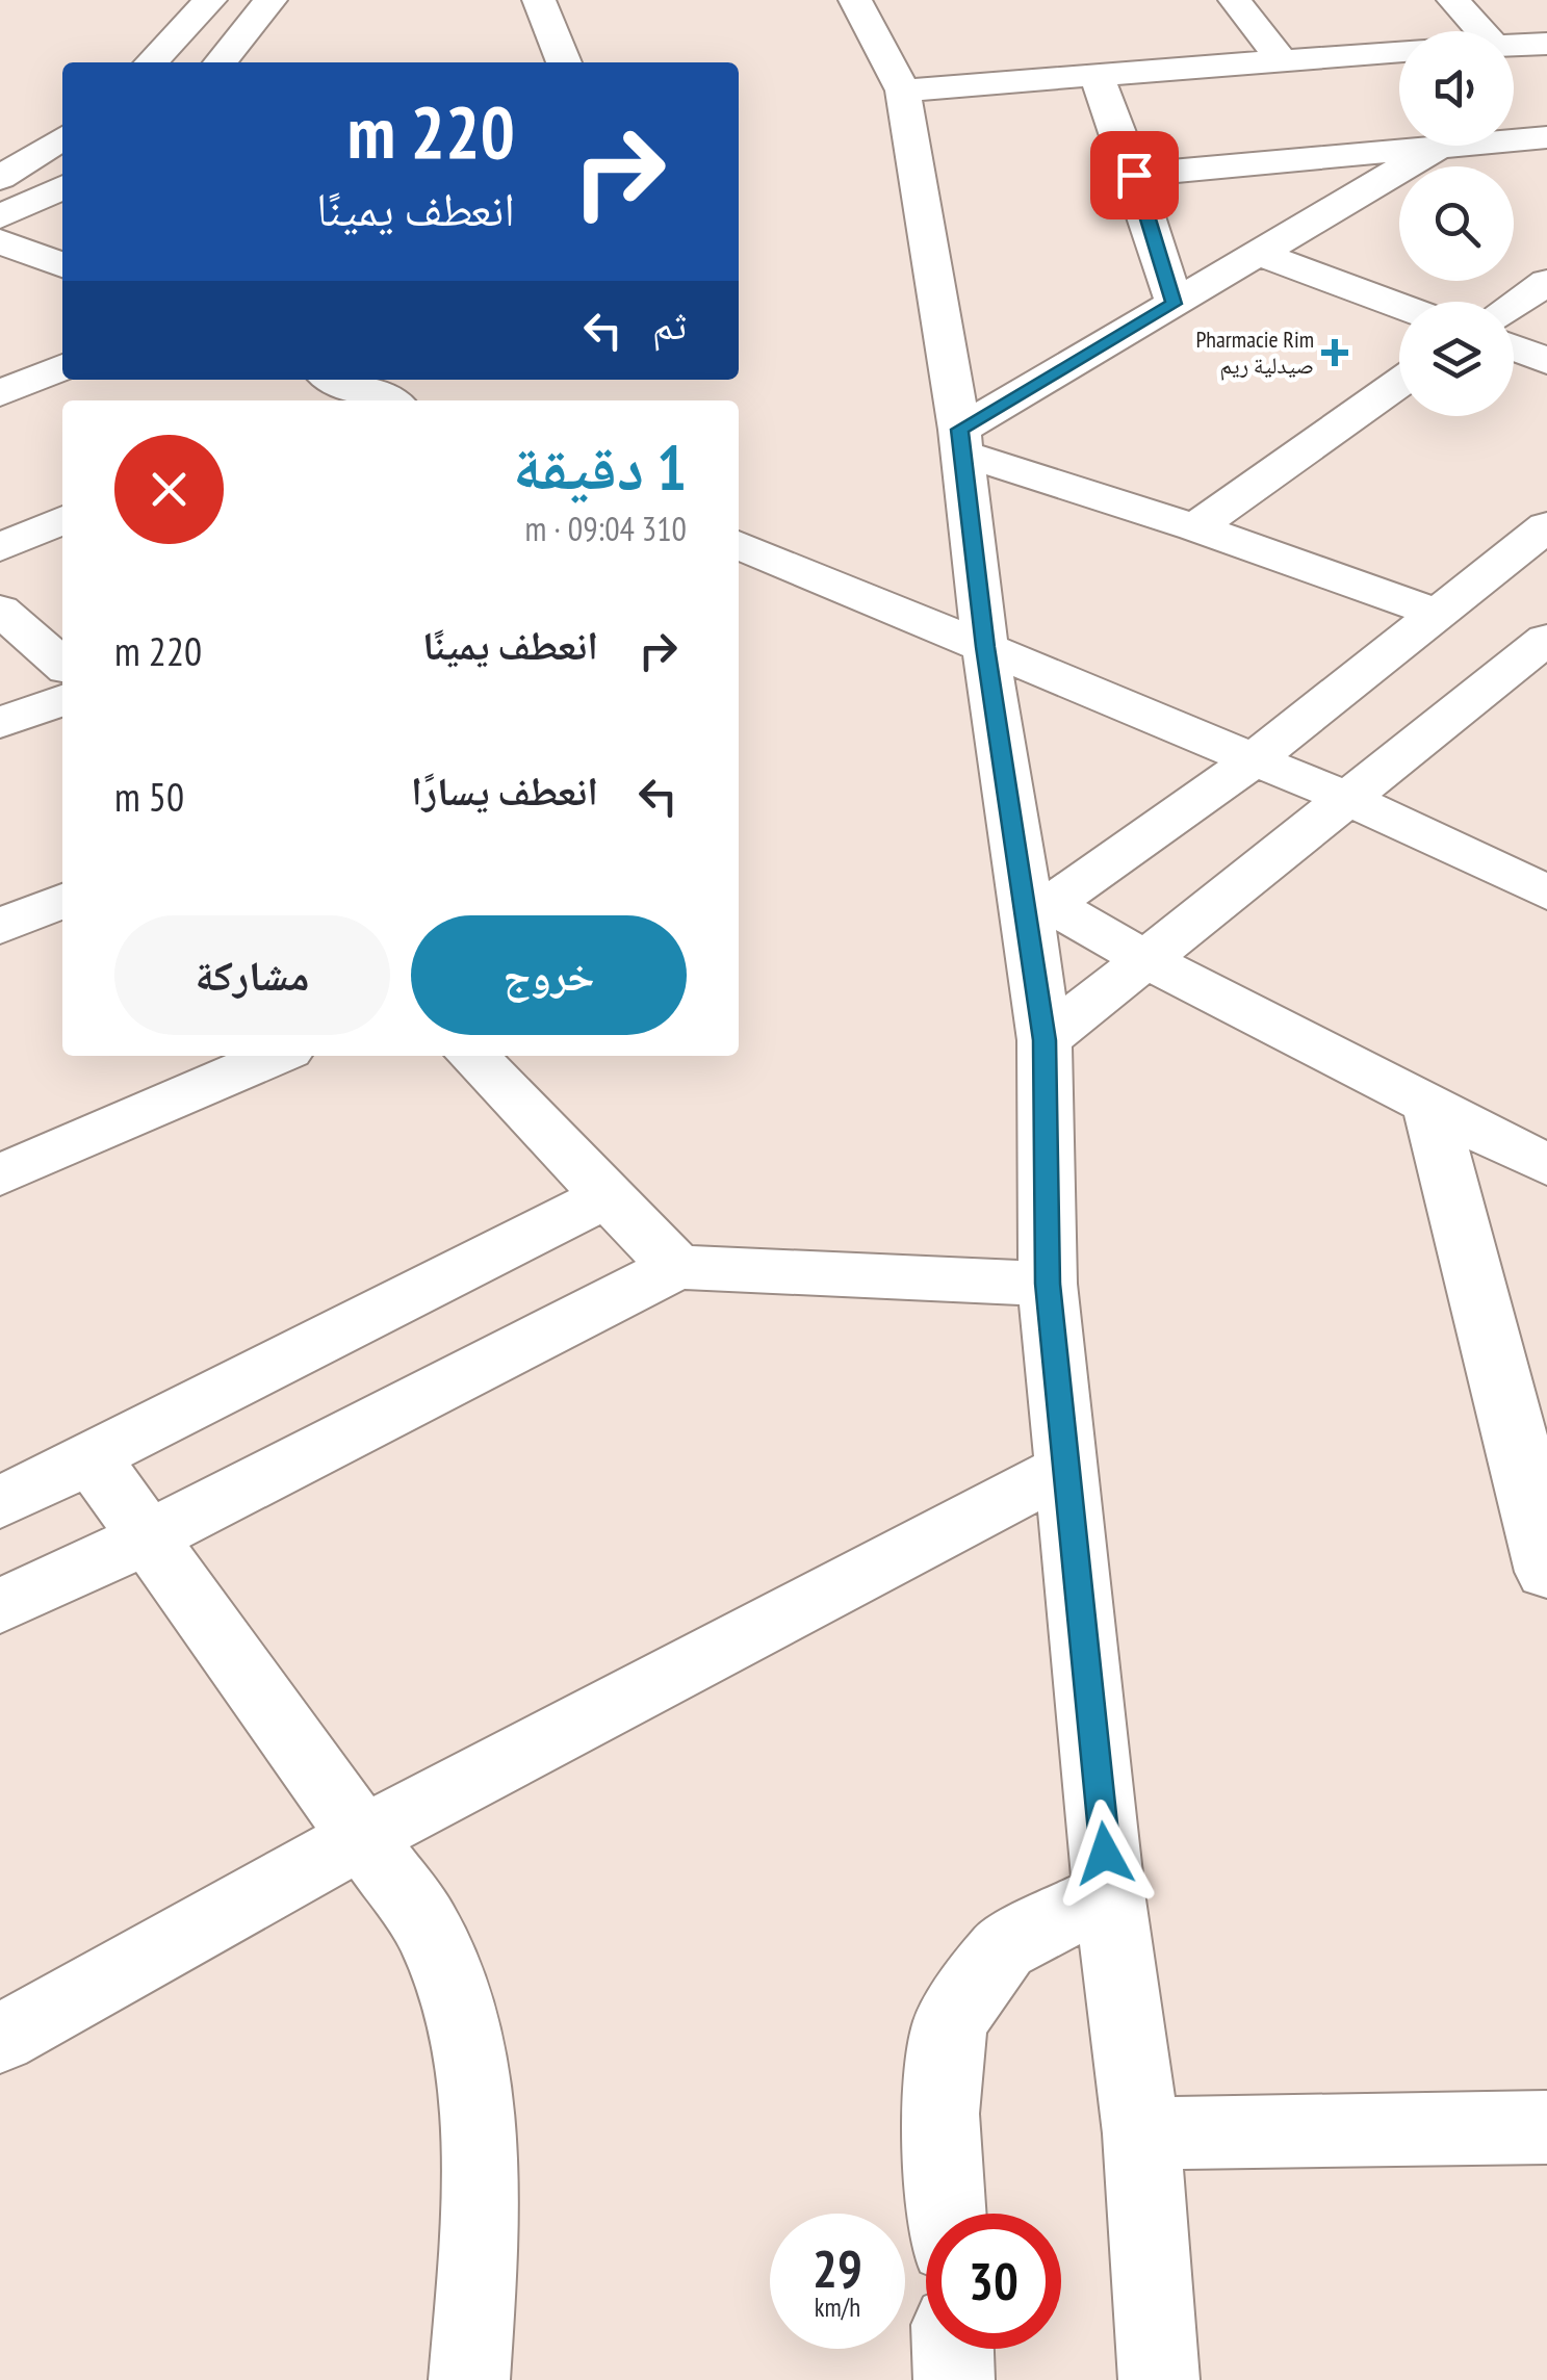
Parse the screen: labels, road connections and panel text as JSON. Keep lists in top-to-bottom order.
{
  "places": {
    "health": ["Pharmacie Rim صيدلية ريم"]
  },
  "page": {
    "turn": ["220 m", "انعطف يمينًا"],
    "then": "ثم",
    "heading": ["1 دقيقة", "310 m · 09:04"],
    "list": [
      {
        "name": "انعطف يمينًا",
        "value": "220 m"
      },
      {
        "name": "انعطف يسارًا",
        "value": "50 m"
      }
    ],
    "buttons": ["خروج", "مشاركة"],
    "speed": "29 km/h",
    "limit": "30"
  }
}
